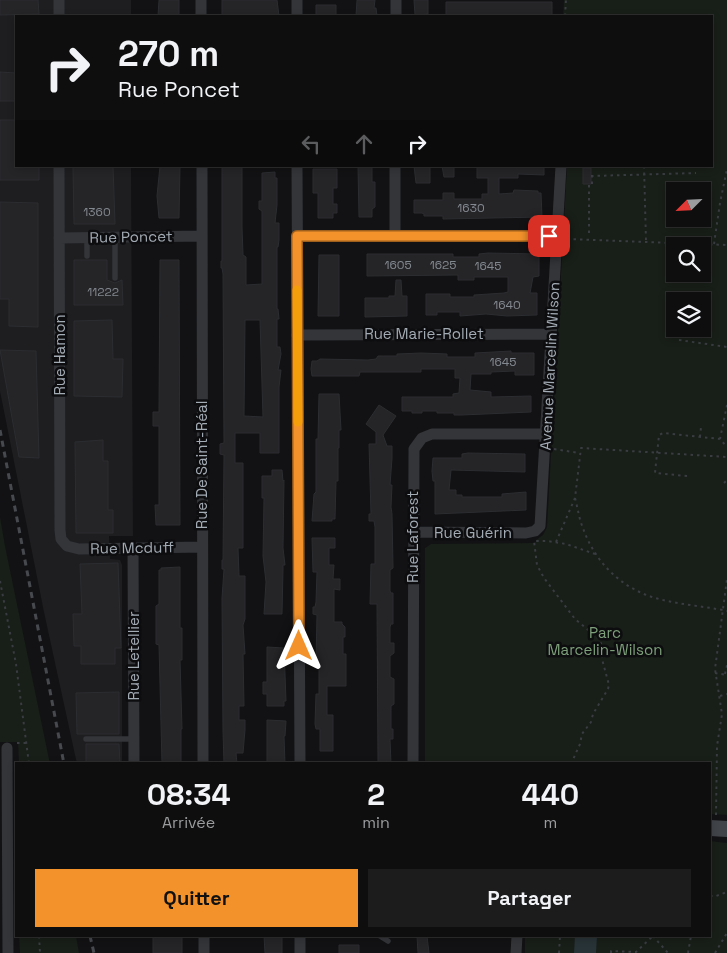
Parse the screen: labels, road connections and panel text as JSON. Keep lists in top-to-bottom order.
{
  "streets": {
    "street": [
      "Rue Poncet",
      "Rue Marie-Rollet",
      "Rue Hamon",
      "Avenue Marcelin Wilson",
      "Rue De Saint-Réal",
      "Rue Guérin",
      "Rue Laforest",
      "Rue Mcduff",
      "Rue Letellier"
    ]
  },
  "crossings": [
    ["Rue Poncet", "Rue Hamon"],
    ["Rue Poncet", "Rue De Saint-Réal"],
    ["Rue Marie-Rollet", "Avenue Marcelin Wilson"],
    ["Rue Hamon", "Rue Mcduff"],
    ["Avenue Marcelin Wilson", "Rue Guérin"],
    ["Avenue Marcelin Wilson", "Rue Laforest"],
    ["Rue De Saint-Réal", "Rue Mcduff"],
    ["Rue Guérin", "Rue Laforest"],
    ["Rue Mcduff", "Rue Letellier"]
  ],
  "parks": ["Parc Marcelin-Wilson"],
  "house_numbers": [
    "1630",
    "1360",
    "1605",
    "1625",
    "1645",
    "11222",
    "1640",
    "1645"
  ],
  "north": "bottom left",
  "page": {
    "turn": ["270 m", "Rue Poncet"],
    "eta": [
      "08:34",
      "Arrivée",
      "2",
      "min",
      "440",
      "m"
    ],
    "buttons": ["Quitter", "Partager"]
  }
}
